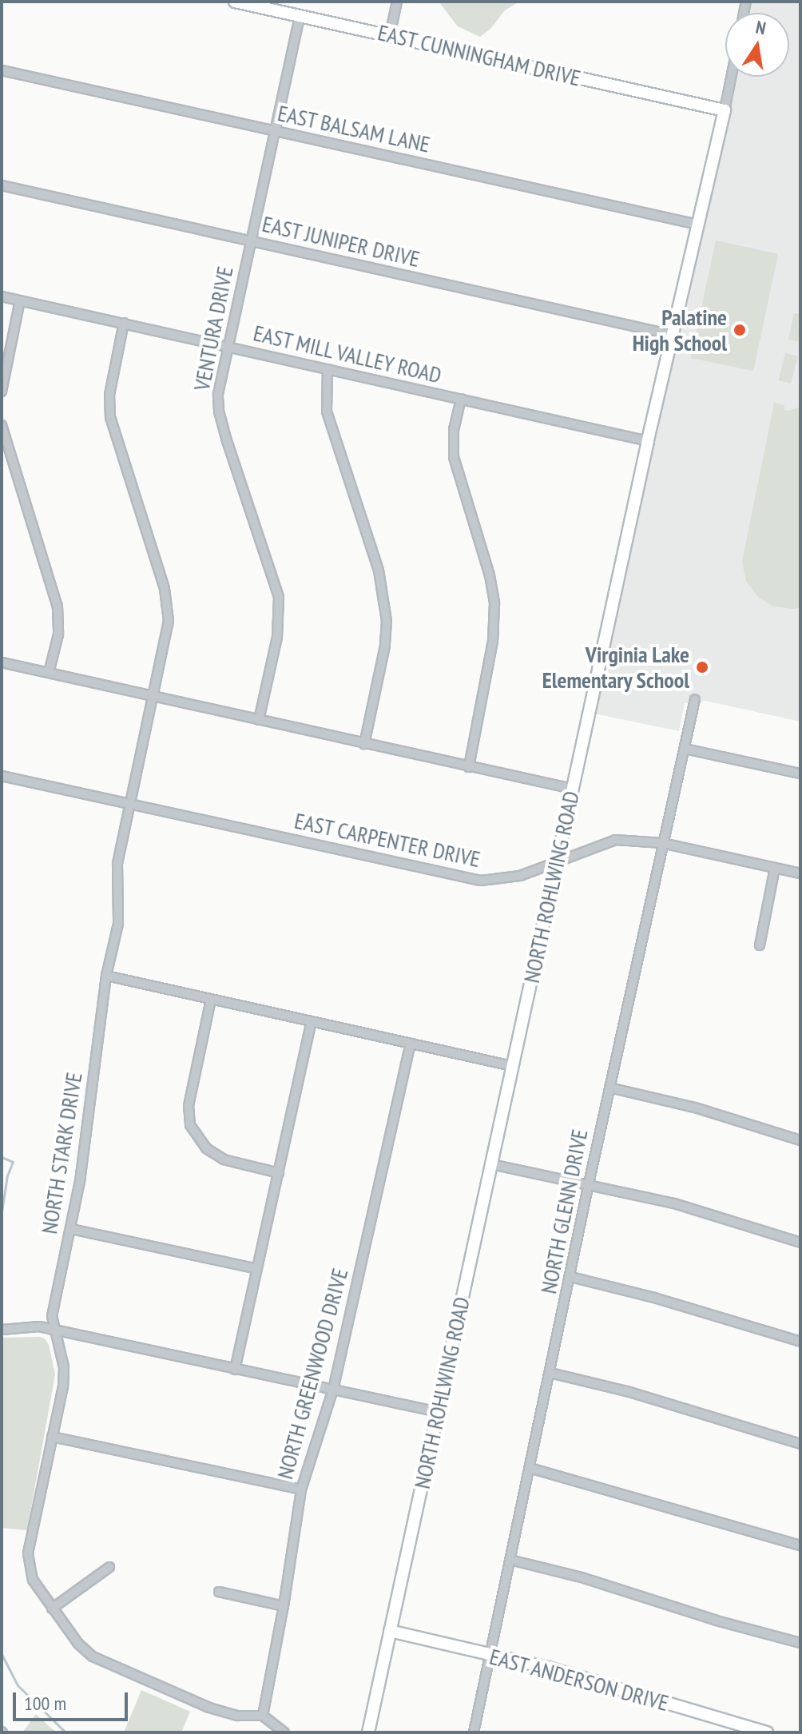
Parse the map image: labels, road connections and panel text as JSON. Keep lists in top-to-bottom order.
{
  "streets": {
    "street": [
      "EAST CUNNINGHAM DRIVE",
      "EAST BALSAM LANE",
      "EAST JUNIPER DRIVE",
      "VENTURA DRIVE",
      "EAST MILL VALLEY ROAD",
      "EAST CARPENTER DRIVE",
      "NORTH ROHLWING ROAD",
      "NORTH STARK DRIVE",
      "NORTH GLENN DRIVE",
      "NORTH GREENWOOD DRIVE",
      "EAST ANDERSON DRIVE"
    ]
  },
  "crossings": [
    ["EAST CUNNINGHAM DRIVE", "VENTURA DRIVE"],
    ["EAST CUNNINGHAM DRIVE", "NORTH ROHLWING ROAD"],
    ["EAST BALSAM LANE", "VENTURA DRIVE"],
    ["EAST BALSAM LANE", "NORTH ROHLWING ROAD"],
    ["EAST JUNIPER DRIVE", "VENTURA DRIVE"],
    ["EAST JUNIPER DRIVE", "NORTH ROHLWING ROAD"],
    ["VENTURA DRIVE", "EAST MILL VALLEY ROAD"],
    ["EAST MILL VALLEY ROAD", "NORTH ROHLWING ROAD"],
    ["EAST MILL VALLEY ROAD", "NORTH STARK DRIVE"],
    ["EAST CARPENTER DRIVE", "NORTH ROHLWING ROAD"],
    ["EAST CARPENTER DRIVE", "NORTH STARK DRIVE"],
    ["EAST CARPENTER DRIVE", "NORTH GLENN DRIVE"],
    ["NORTH ROHLWING ROAD", "EAST ANDERSON DRIVE"],
    ["NORTH STARK DRIVE", "NORTH GREENWOOD DRIVE"],
    ["NORTH GLENN DRIVE", "EAST ANDERSON DRIVE"]
  ],
  "places": ["Palatine High School", "Virginia Lake Elementary School"],
  "scale_bar": "100 m",
  "north": "top"
}
